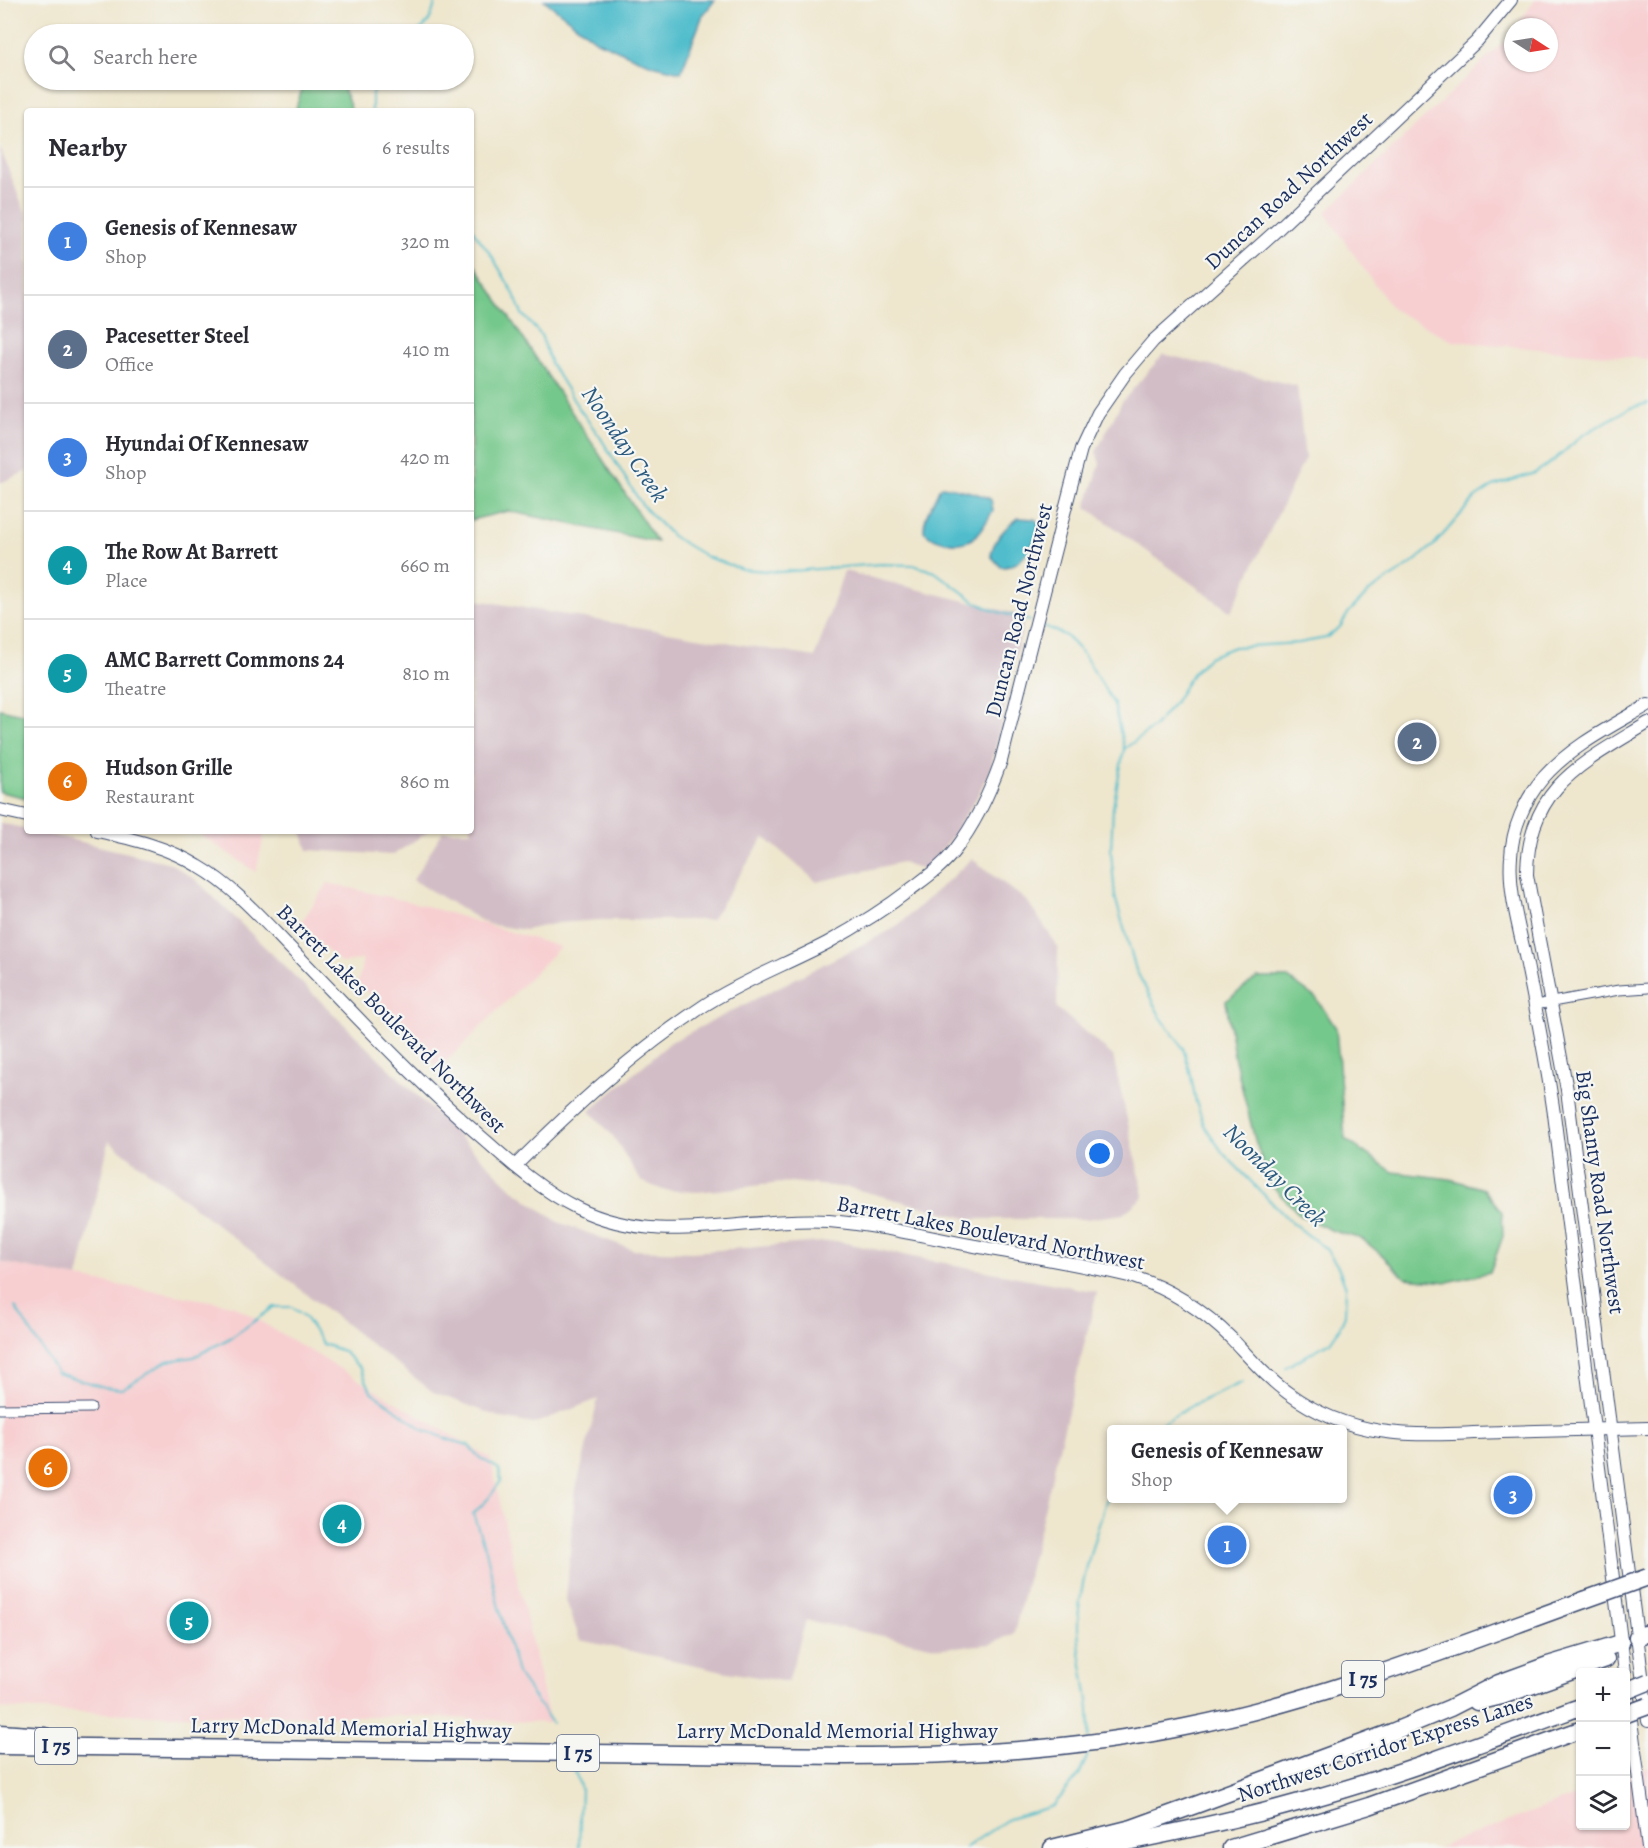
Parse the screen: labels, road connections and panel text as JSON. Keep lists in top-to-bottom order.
{
  "streets": {
    "highway": ["I 75", "Larry McDonald Memorial Highway", "Northwest Corridor Express Lanes"],
    "street": ["Duncan Road Northwest", "Barrett Lakes Boulevard Northwest", "Big Shanty Road Northwest"]
  },
  "crossings": [
    ["Duncan Road Northwest", "Barrett Lakes Boulevard Northwest"],
    ["Barrett Lakes Boulevard Northwest", "Big Shanty Road Northwest"]
  ],
  "water": ["Noonday Creek"],
  "north": "right",
  "page": {
    "search": "Search here",
    "heading": ["Nearby", "6 results"],
    "list": [
      {
        "mark": "1",
        "name": "Genesis of Kennesaw",
        "note": "Shop",
        "value": "320 m"
      },
      {
        "mark": "2",
        "name": "Pacesetter Steel",
        "note": "Office",
        "value": "410 m"
      },
      {
        "mark": "3",
        "name": "Hyundai Of Kennesaw",
        "note": "Shop",
        "value": "420 m"
      },
      {
        "mark": "4",
        "name": "The Row At Barrett",
        "note": "Place",
        "value": "660 m"
      },
      {
        "mark": "5",
        "name": "AMC Barrett Commons 24",
        "note": "Theatre",
        "value": "810 m"
      },
      {
        "mark": "6",
        "name": "Hudson Grille",
        "note": "Restaurant",
        "value": "860 m"
      }
    ],
    "pins": [
      "2",
      "6",
      "3",
      "4",
      "1",
      "5"
    ],
    "popup": ["Genesis of Kennesaw", "Shop"],
    "map_buttons": ["+", "−"]
  }
}
